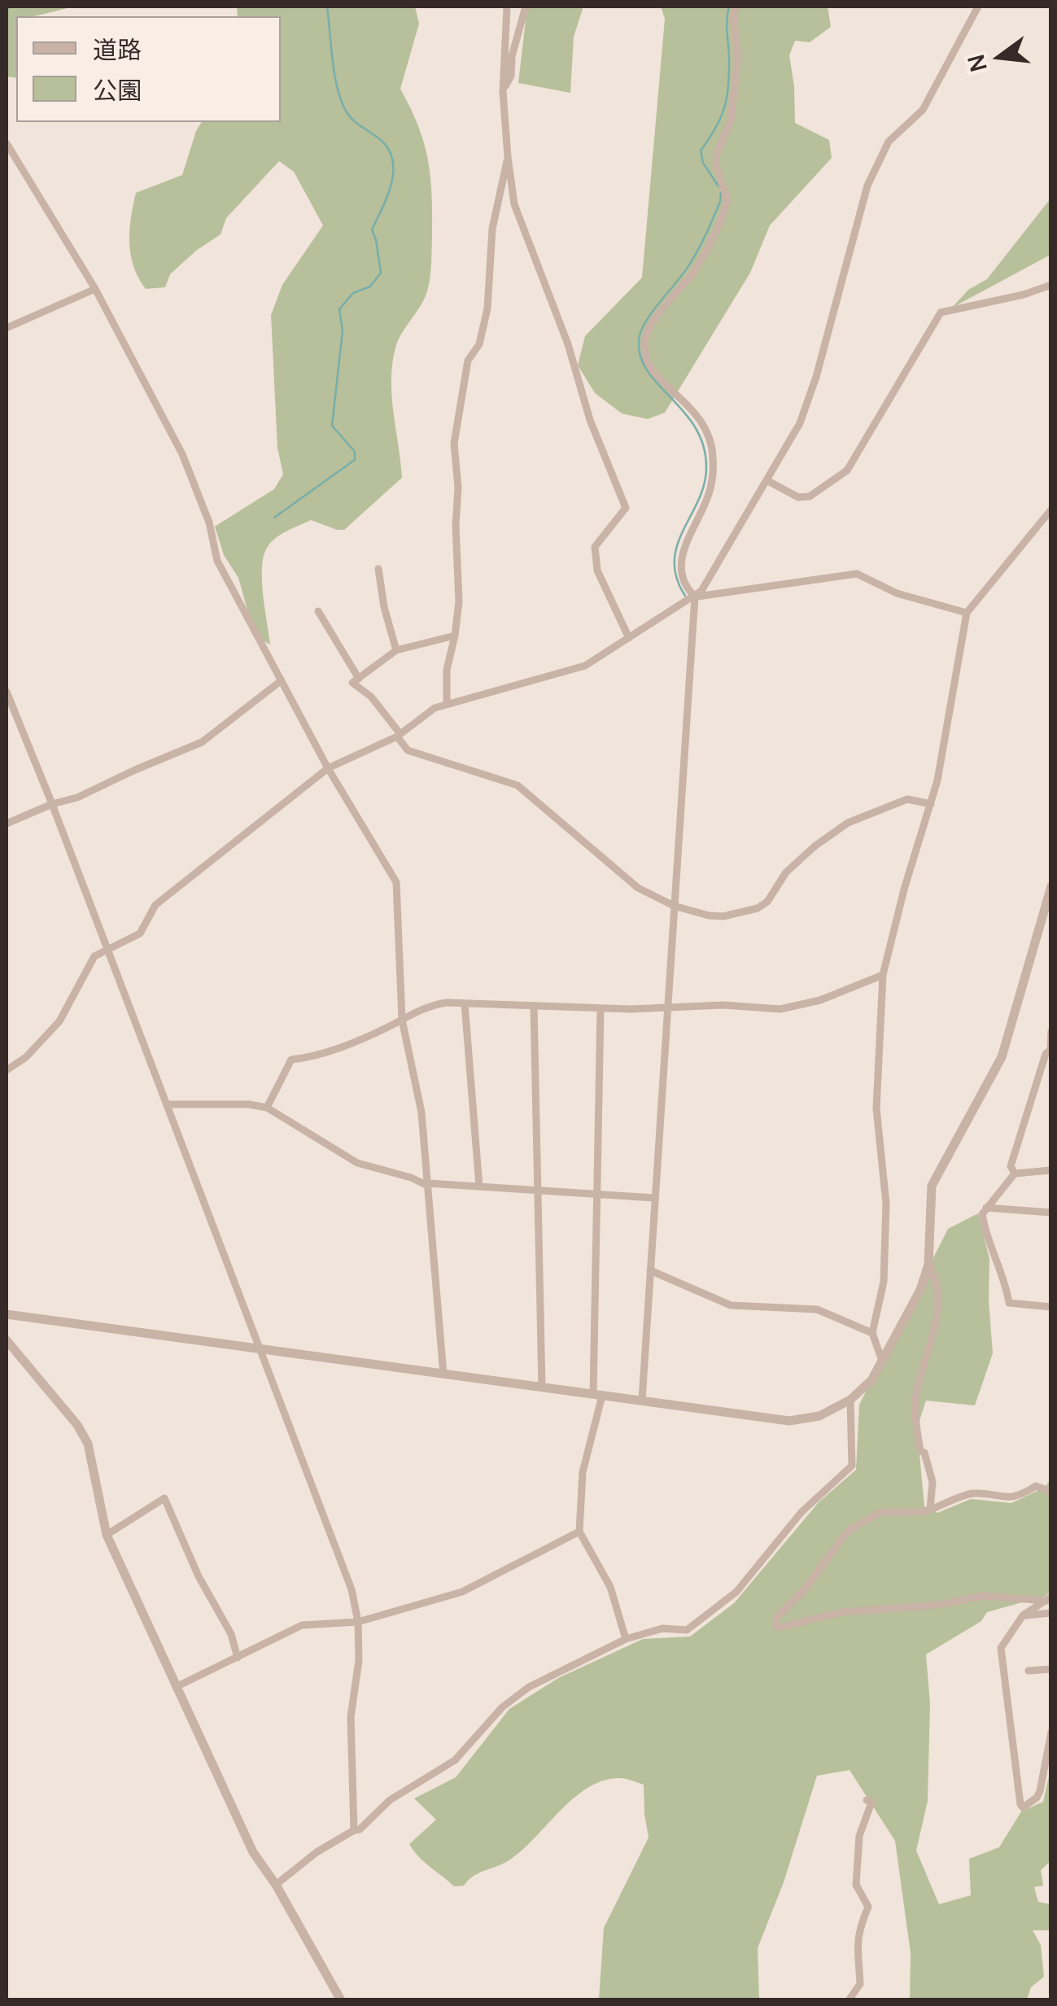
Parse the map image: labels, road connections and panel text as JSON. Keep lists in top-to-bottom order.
{
  "legend": ["道路", "公園"],
  "north": "left"
}
